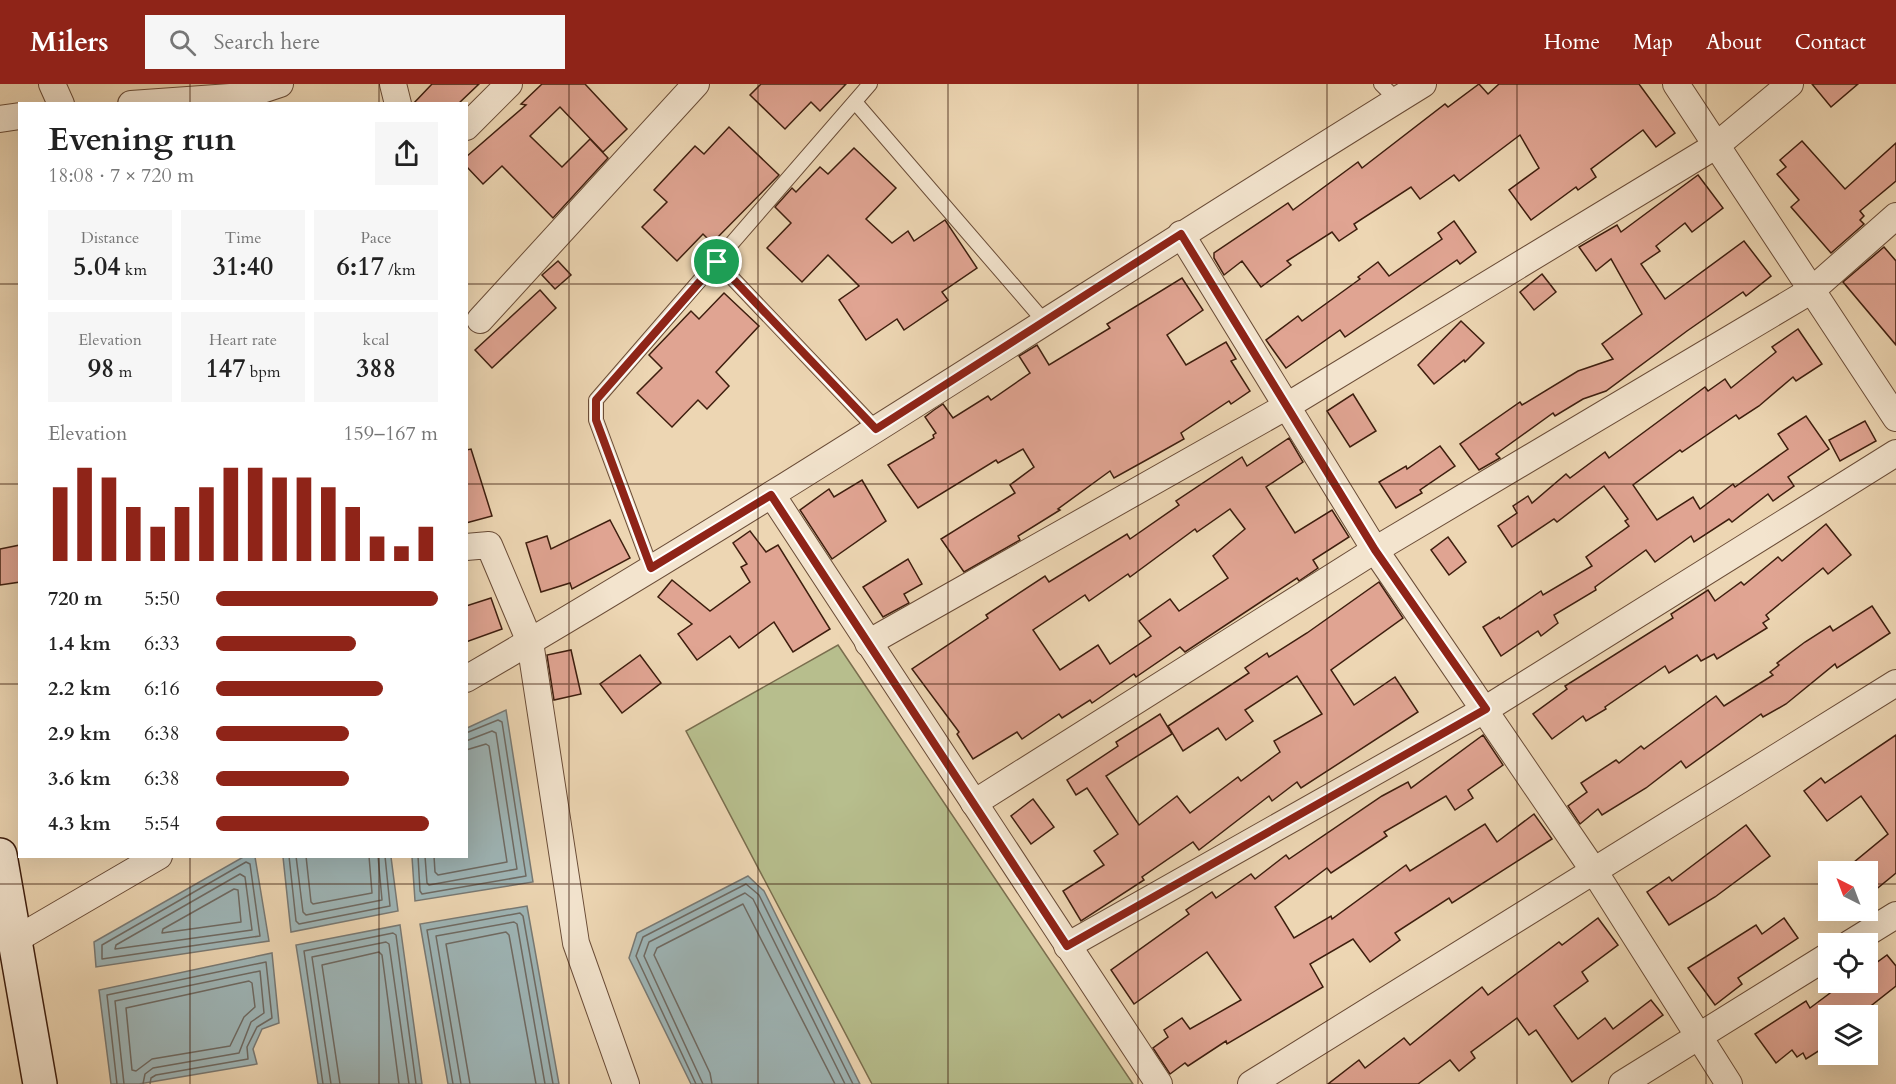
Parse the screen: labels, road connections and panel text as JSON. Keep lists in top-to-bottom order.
{
  "north": "top left",
  "page": {
    "header": "Milers",
    "search": "Search here",
    "nav": [
      "Home",
      "Map",
      "About",
      "Contact"
    ],
    "heading": ["Evening run", "18:08 · 7 × 720 m"],
    "stats": [
      ["Distance", "5.04 km"],
      ["Time", "31:40"],
      ["Pace", "6:17 /km"],
      ["Elevation", "98 m"],
      ["Heart rate", "147 bpm"],
      ["kcal", "388"]
    ],
    "chart": ["Elevation", "159–167 m"],
    "list": [
      {
        "name": "720 m",
        "note": "5:50"
      },
      {
        "name": "1.4 km",
        "note": "6:33"
      },
      {
        "name": "2.2 km",
        "note": "6:16"
      },
      {
        "name": "2.9 km",
        "note": "6:38"
      },
      {
        "name": "3.6 km",
        "note": "6:38"
      },
      {
        "name": "4.3 km",
        "note": "5:54"
      }
    ]
  }
}
